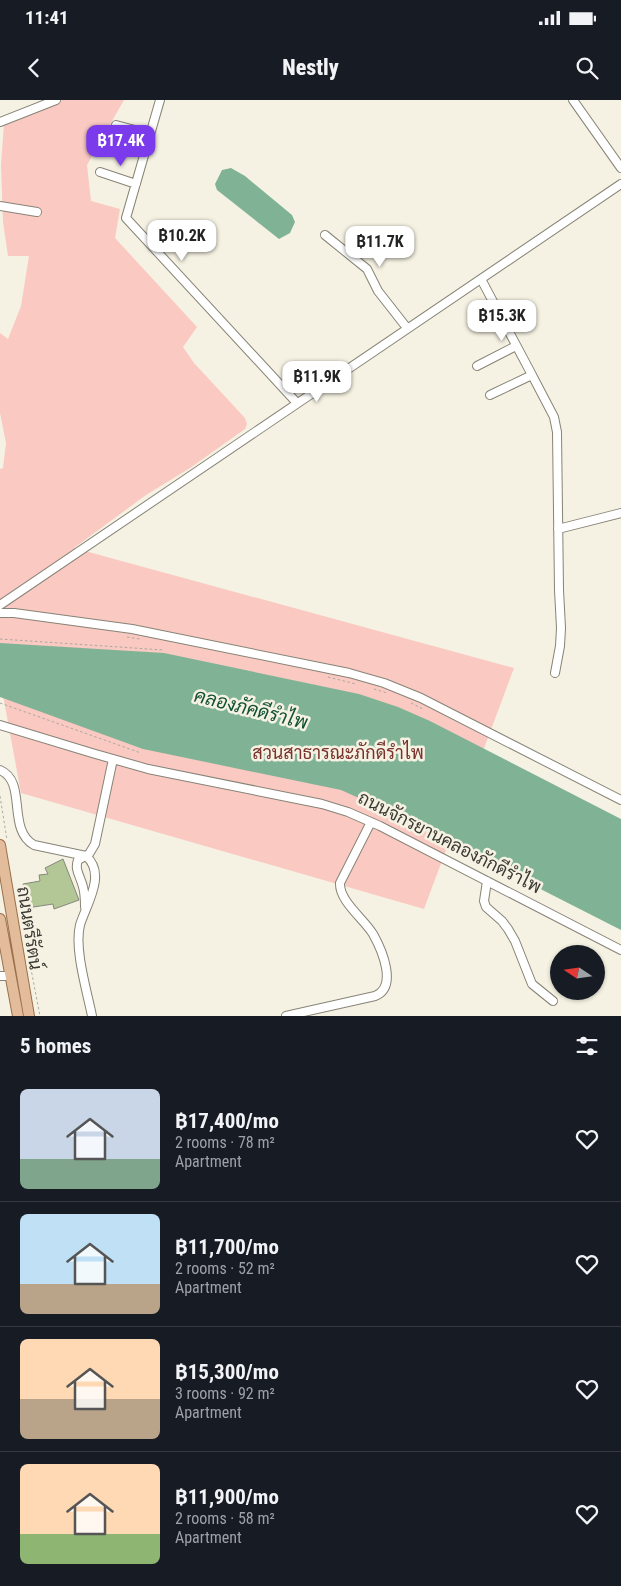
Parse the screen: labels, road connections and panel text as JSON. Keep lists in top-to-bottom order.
{
  "streets": {
    "main road": ["ถนนตรีรัตน์"]
  },
  "water": ["คลองภัคดีรำไพ"],
  "parks": ["สวนสาธารณะภักดีรำไพ"],
  "north": "left",
  "page": {
    "status": "11:41",
    "header": "Nestly",
    "price": [
      "฿17.4K",
      "฿10.2K",
      "฿11.7K",
      "฿15.3K",
      "฿11.9K"
    ],
    "heading": "5 homes",
    "list": [
      {
        "name": "฿17,400/mo",
        "note": "2 rooms · 78 m² · Apartment"
      },
      {
        "name": "฿11,700/mo",
        "note": "2 rooms · 52 m² · Apartment"
      },
      {
        "name": "฿15,300/mo",
        "note": "3 rooms · 92 m² · Apartment"
      },
      {
        "name": "฿11,900/mo",
        "note": "2 rooms · 58 m² · Apartment"
      }
    ]
  }
}
